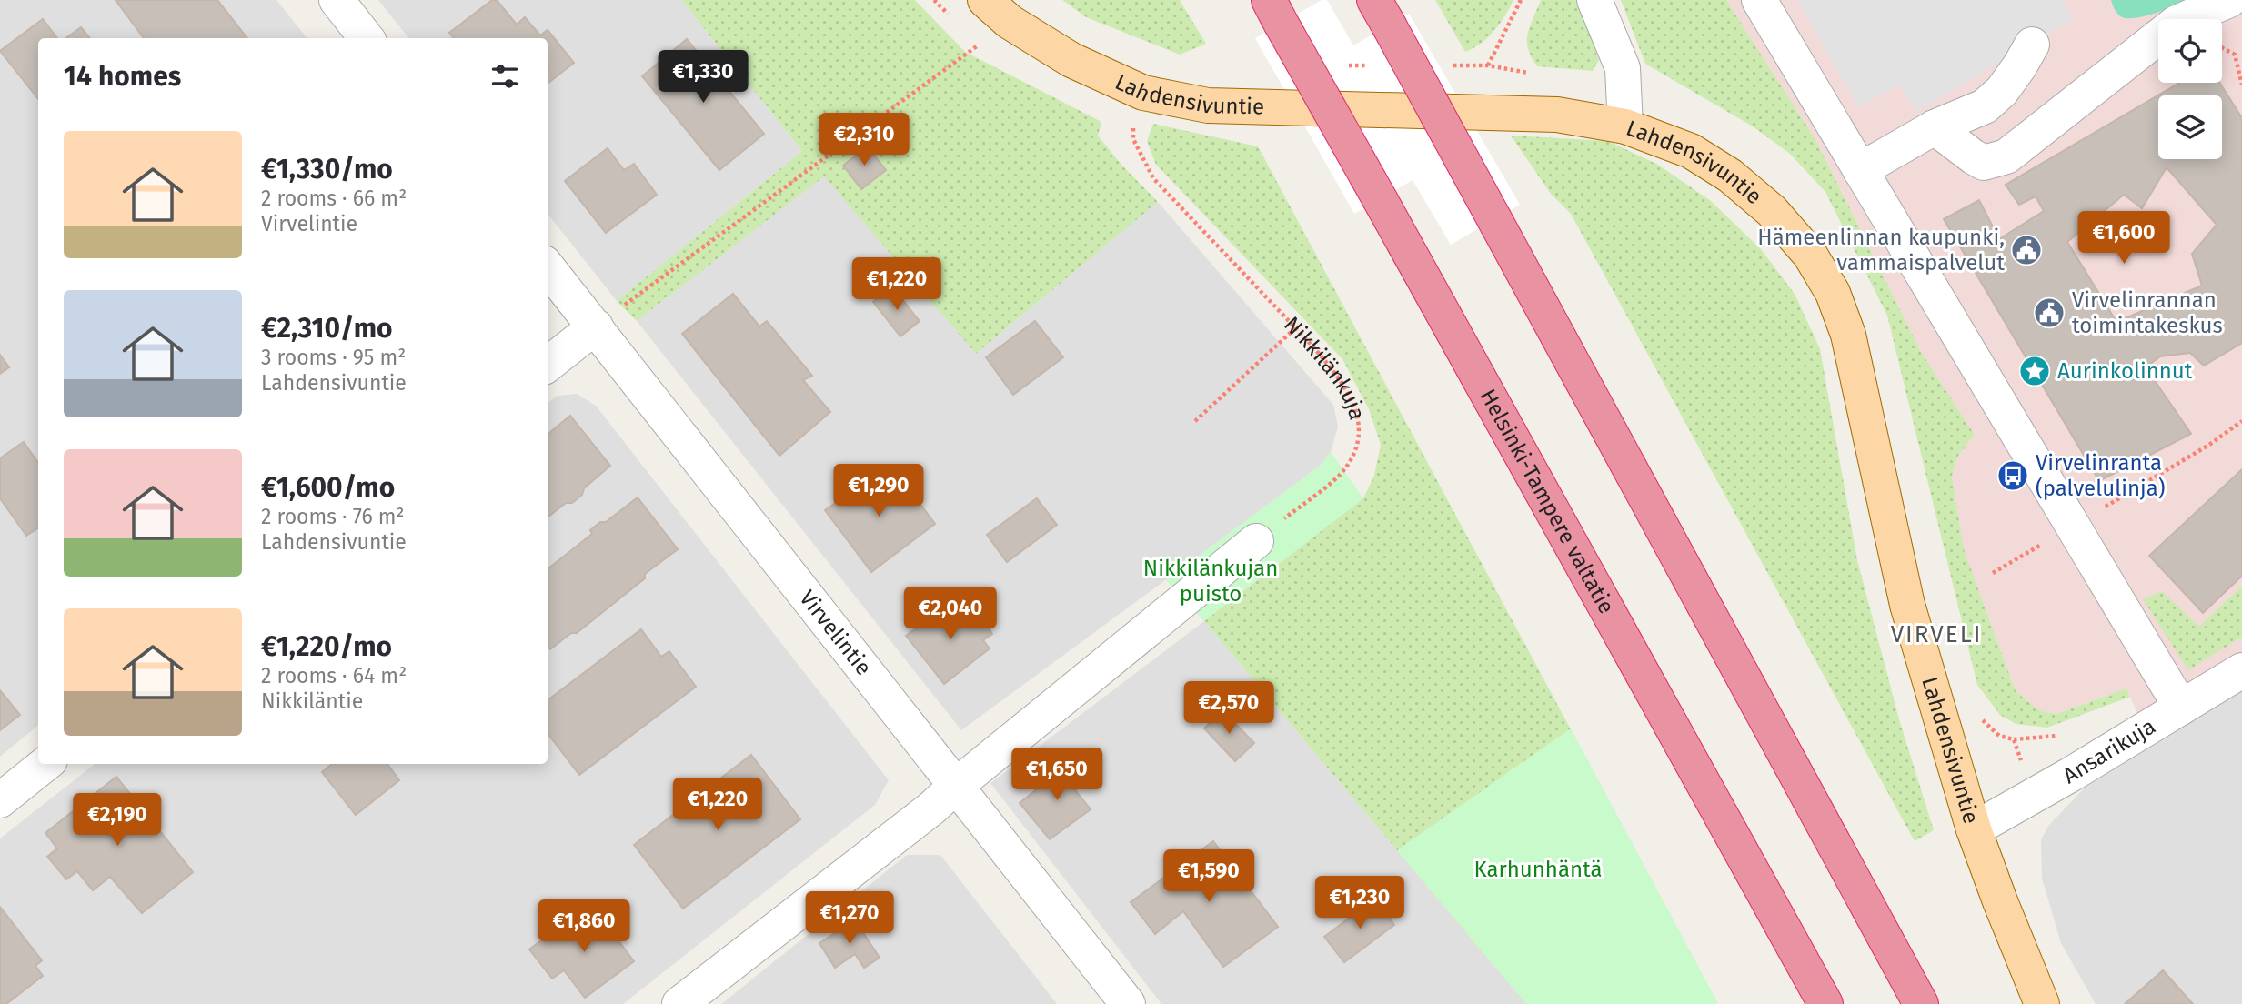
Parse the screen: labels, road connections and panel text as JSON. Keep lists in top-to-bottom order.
{
  "streets": {
    "highway": ["Helsinki-Tampere valtatie"],
    "main road": ["Lahdensivuntie"],
    "street": ["Virvelintie", "Ansarikuja"],
    "path": ["Nikkilänkuja"]
  },
  "crossings": [
    ["Lahdensivuntie", "Nikkilänkuja"],
    ["Lahdensivuntie", "Ansarikuja"]
  ],
  "districts": ["VIRVELI"],
  "parks": ["Nikkilänkujan puisto", "Karhunhäntä"],
  "places": {
    "public building": ["Hämeenlinnan kaupunki, vammaispalvelut", "Virvelinrannan toimintakeskus"],
    "place": ["Aurinkolinnut"],
    "bus stop": ["Virvelinranta (palvelulinja)"]
  },
  "page": {
    "heading": "14 homes",
    "price": [
      "€1,330",
      "€2,310",
      "€1,600",
      "€1,220",
      "€1,290",
      "€2,040",
      "€2,570",
      "€1,650",
      "€1,220",
      "€2,190",
      "€1,590",
      "€1,230",
      "€1,270",
      "€1,860"
    ],
    "list": [
      {
        "name": "€1,330/mo",
        "note": "2 rooms · 66 m² · Virvelintie"
      },
      {
        "name": "€2,310/mo",
        "note": "3 rooms · 95 m² · Lahdensivuntie"
      },
      {
        "name": "€1,600/mo",
        "note": "2 rooms · 76 m² · Lahdensivuntie"
      },
      {
        "name": "€1,220/mo",
        "note": "2 rooms · 64 m² · Nikkiläntie"
      }
    ]
  }
}
